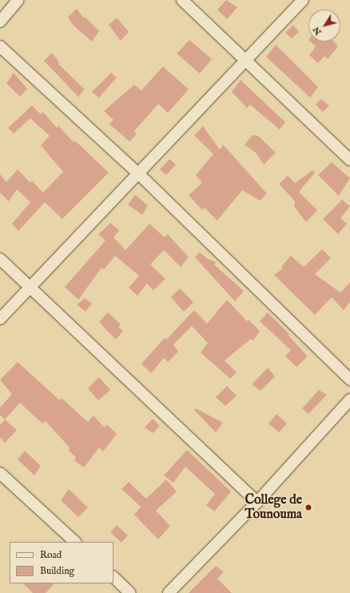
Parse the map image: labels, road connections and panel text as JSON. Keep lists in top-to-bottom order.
{
  "places": ["College de Tounouma"],
  "legend": ["Road", "Building"],
  "north": "bottom left"
}
